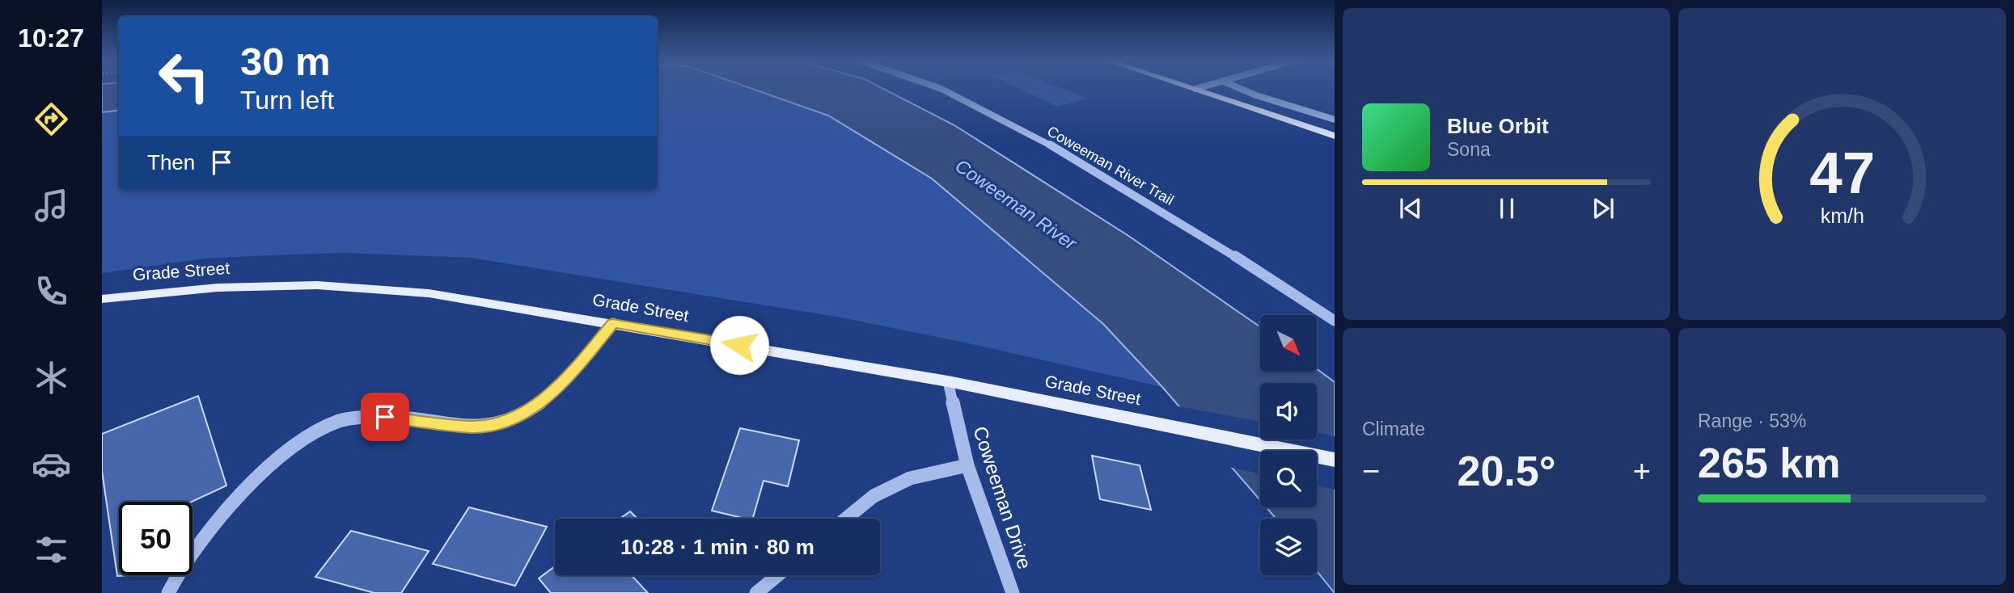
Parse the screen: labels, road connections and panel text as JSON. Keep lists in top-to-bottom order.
{
  "streets": {
    "main road": ["Grade Street"],
    "street": ["Coweeman River Trail", "Coweeman Drive"]
  },
  "crossings": [
    ["Grade Street", "Coweeman Drive"]
  ],
  "water": ["Coweeman River"],
  "north": "bottom right",
  "page": {
    "tabs": "10:27",
    "turn": ["30 m", "Turn left"],
    "song": ["Blue Orbit", "Sona"],
    "then": "Then",
    "tile": [
      "Climate",
      ["Range · 53%", "265 km"]
    ],
    "heat": ["−", "20.5°", "+"],
    "limit": "50",
    "trip": "10:28 · 1 min · 80 m",
    "gauge": ["47", "km/h"]
  }
}
